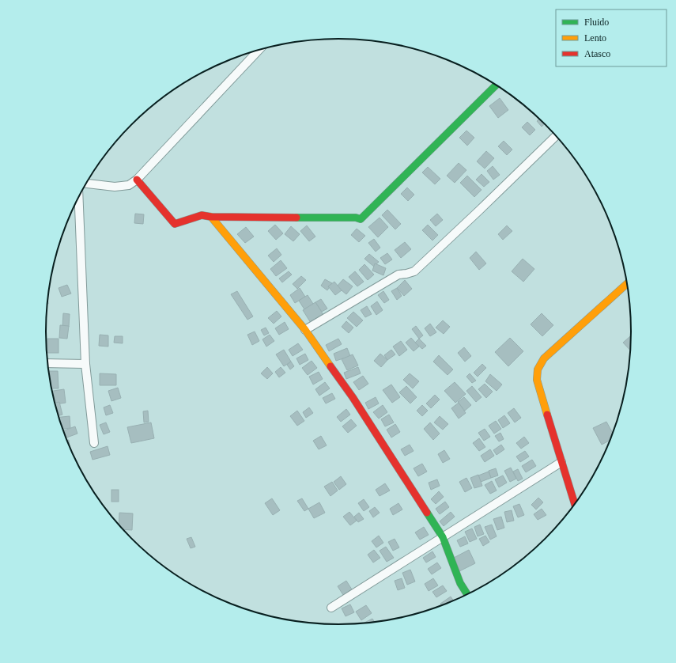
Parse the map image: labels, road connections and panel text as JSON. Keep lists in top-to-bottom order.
{
  "legend": ["Fluido", "Lento", "Atasco"]
}
